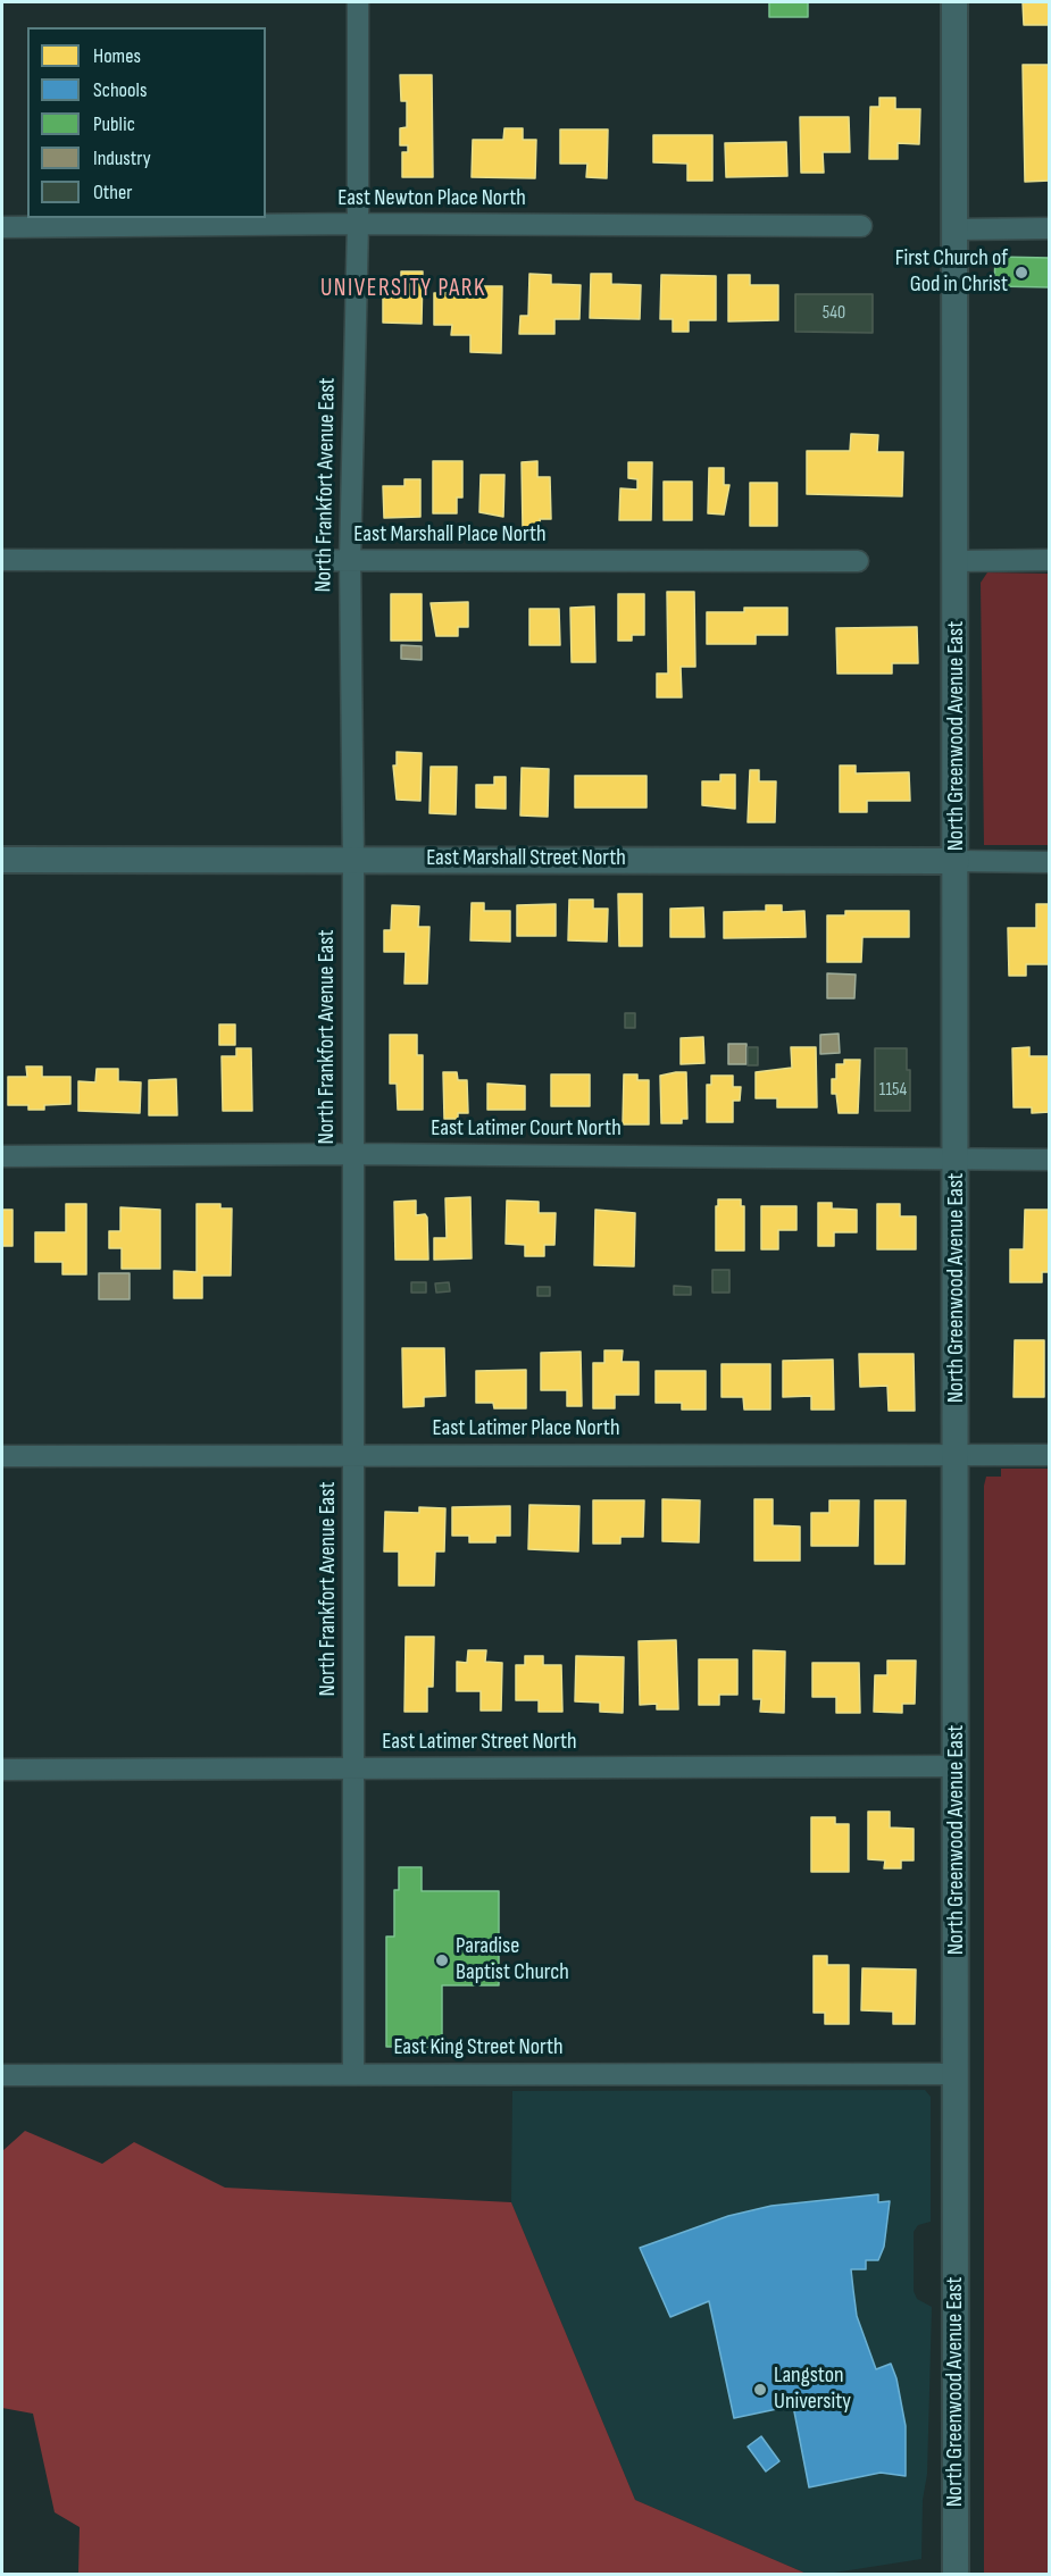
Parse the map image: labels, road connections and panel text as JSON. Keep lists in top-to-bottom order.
{
  "streets": {
    "street": [
      "East Newton Place North",
      "North Frankfort Avenue East",
      "East Marshall Place North",
      "North Greenwood Avenue East",
      "East Marshall Street North",
      "East Latimer Court North",
      "East Latimer Place North",
      "East Latimer Street North",
      "East King Street North"
    ]
  },
  "crossings": [
    ["East Newton Place North", "North Frankfort Avenue East"],
    ["North Frankfort Avenue East", "East Marshall Place North"],
    ["North Frankfort Avenue East", "East Marshall Street North"],
    ["North Frankfort Avenue East", "East Latimer Court North"],
    ["North Frankfort Avenue East", "East Latimer Place North"],
    ["North Frankfort Avenue East", "East Latimer Street North"],
    ["North Frankfort Avenue East", "East King Street North"],
    ["North Greenwood Avenue East", "East Marshall Street North"],
    ["North Greenwood Avenue East", "East Latimer Court North"],
    ["North Greenwood Avenue East", "East Latimer Place North"],
    ["North Greenwood Avenue East", "East Latimer Street North"],
    ["North Greenwood Avenue East", "East King Street North"]
  ],
  "districts": ["UNIVERSITY PARK"],
  "places": ["First Church of God in Christ", "Paradise Baptist Church", "Langston University"],
  "house_numbers": ["540", "1154"],
  "legend": [
    "Homes",
    "Schools",
    "Public",
    "Industry",
    "Other"
  ]
}
